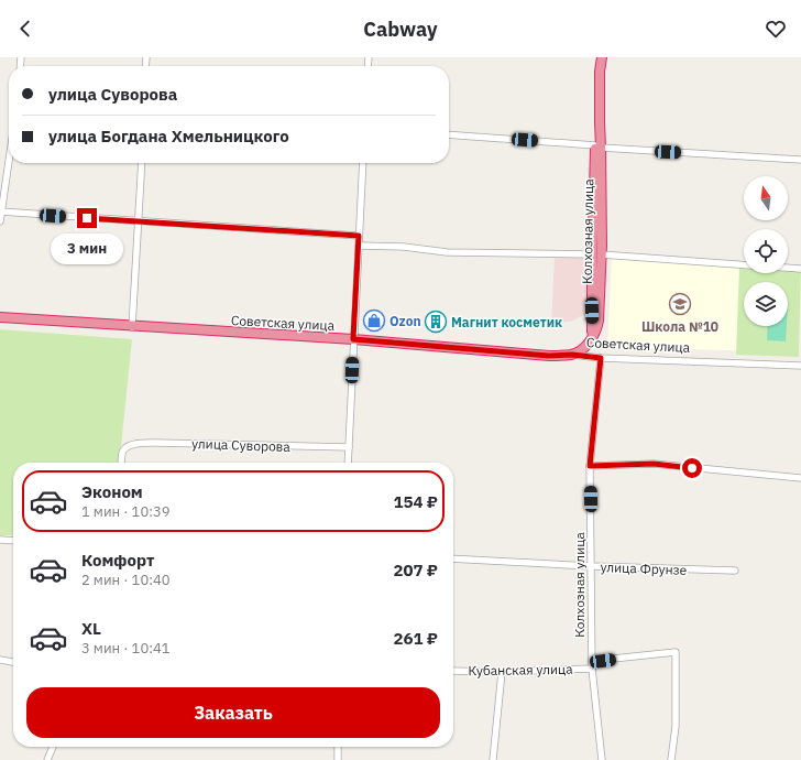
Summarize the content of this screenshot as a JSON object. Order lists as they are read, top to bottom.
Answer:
{
  "streets": {
    "highway": ["Колхозная улица", "Советская улица"],
    "street": ["улица Суворова", "улица Фрунзе", "Кубанская улица"]
  },
  "crossings": [
    ["Колхозная улица", "Советская улица"],
    ["Колхозная улица", "улица Фрунзе"],
    ["Колхозная улица", "Кубанская улица"]
  ],
  "places": {
    "school or university": ["Школа №10"],
    "shop": ["Ozon"],
    "building": ["Магнит косметик"]
  },
  "north": "top",
  "page": {
    "header": "Cabway",
    "banner": ["улица Суворова", "улица Богдана Хмельницкого"],
    "bubble": "3 мин",
    "list": [
      {
        "name": "Эконом",
        "note": "1 мин · 10:39",
        "value": "154 ₽"
      },
      {
        "name": "Комфорт",
        "note": "2 мин · 10:40",
        "value": "207 ₽"
      },
      {
        "name": "XL",
        "note": "3 мин · 10:41",
        "value": "261 ₽"
      }
    ],
    "buttons": "Заказать"
  }
}
